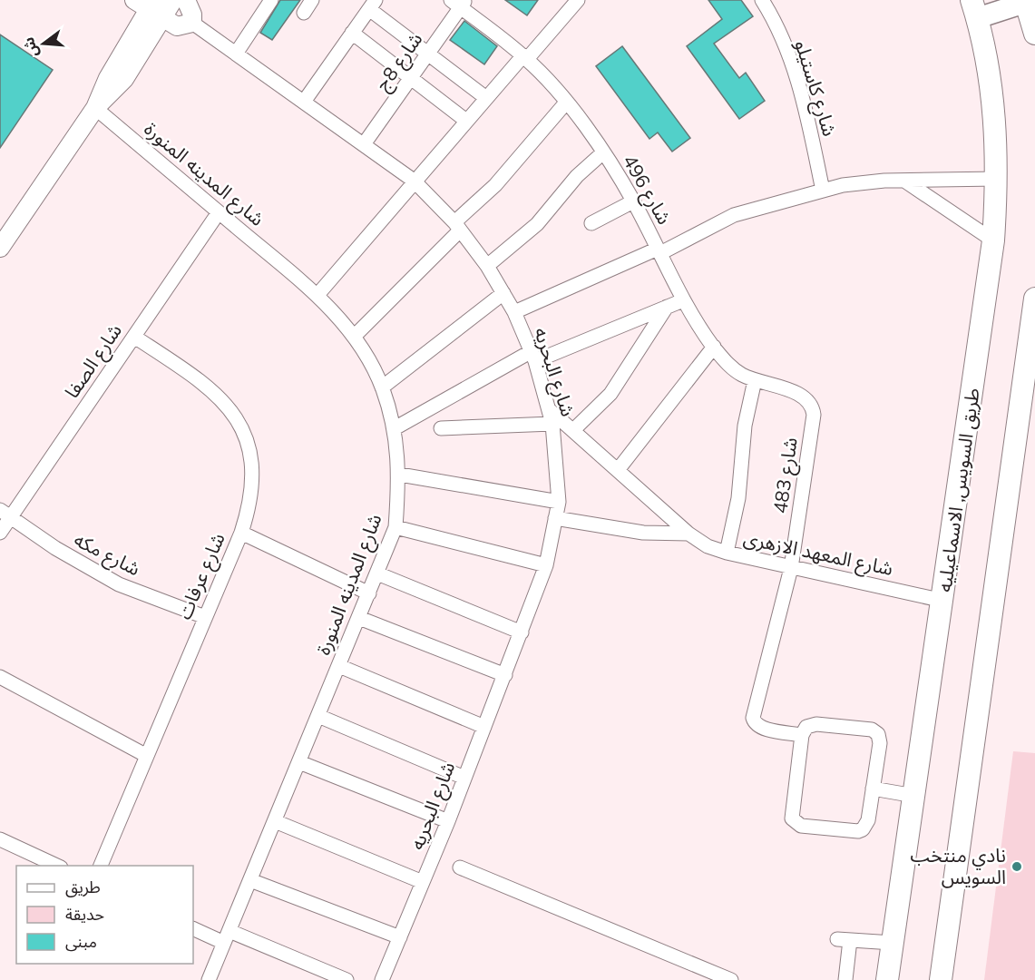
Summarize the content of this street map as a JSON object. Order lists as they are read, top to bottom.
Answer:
{
  "streets": {
    "main road": ["طريق السويس, الاسماعيليه"],
    "street": [
      "شارع 8ج",
      "شارع كاستيلو",
      "شارع المدينه المنورة",
      "شارع 496",
      "شارع الصفا",
      "شارع البحريه",
      "شارع 483",
      "شارع المعهد الازهرى",
      "شارع مكه",
      "شارع عرفات"
    ]
  },
  "crossings": [
    ["شارع 8ج", "شارع 496"],
    ["شارع 8ج", "شارع البحريه"],
    ["شارع المدينه المنورة", "شارع الصفا"],
    ["شارع 496", "شارع 483"],
    ["شارع الصفا", "شارع مكه"],
    ["شارع الصفا", "شارع عرفات"],
    ["شارع البحريه", "شارع المعهد الازهرى"],
    ["شارع 483", "شارع المعهد الازهرى"],
    ["طريق السويس, الاسماعيليه", "شارع المعهد الازهرى"],
    ["شارع مكه", "شارع عرفات"]
  ],
  "places": ["نادي منتخب السويس"],
  "legend": ["طريق", "حديقة", "مبنى"],
  "north": "left"
}
